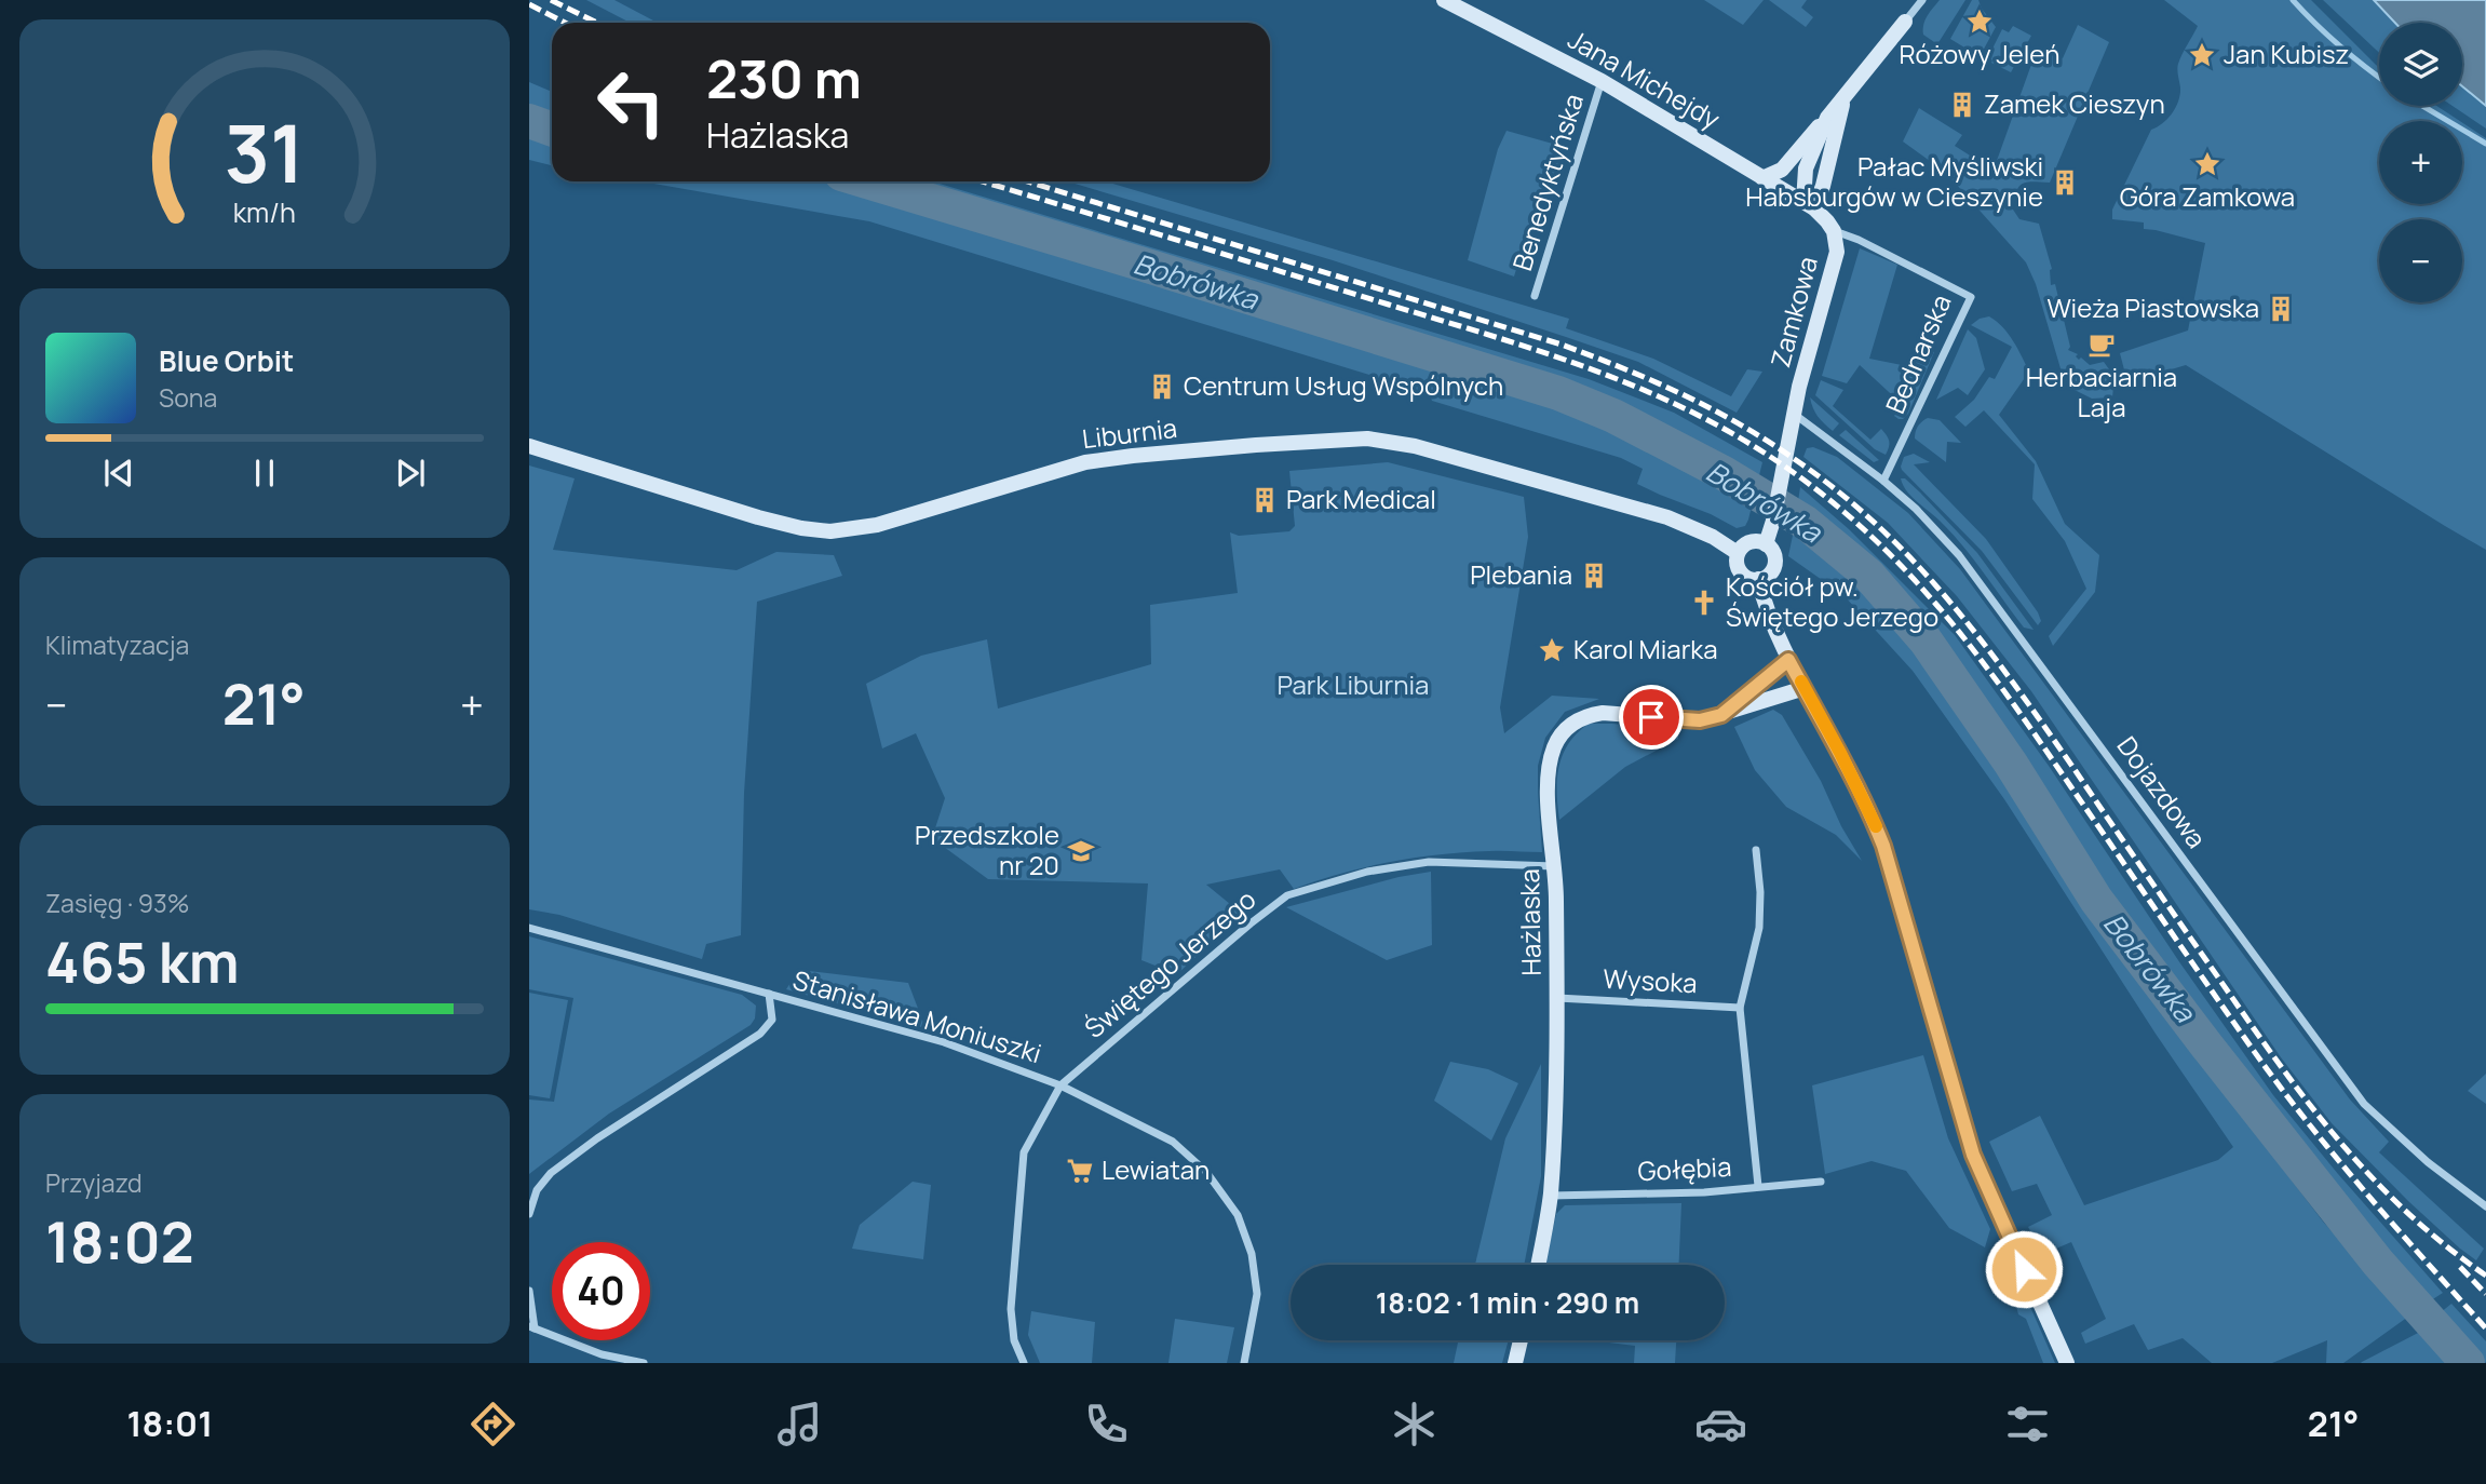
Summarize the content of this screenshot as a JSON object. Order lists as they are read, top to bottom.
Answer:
{
  "streets": {
    "street": [
      "Jana Michejdy",
      "Benedyktyńska",
      "Zamkowa",
      "Bednarska",
      "Liburnia",
      "Dojazdowa",
      "Hażlaska",
      "Świętego Jerzego",
      "Wysoka",
      "Stanisława Moniuszki",
      "Gołębia"
    ]
  },
  "crossings": [
    ["Jana Michejdy", "Benedyktyńska"],
    ["Jana Michejdy", "Zamkowa"],
    ["Zamkowa", "Bednarska"],
    ["Zamkowa", "Liburnia"],
    ["Zamkowa", "Dojazdowa"],
    ["Bednarska", "Dojazdowa"],
    ["Hażlaska", "Świętego Jerzego"],
    ["Hażlaska", "Wysoka"],
    ["Hażlaska", "Gołębia"],
    ["Świętego Jerzego", "Stanisława Moniuszki"]
  ],
  "water": ["Bobrówka"],
  "parks": ["Park Liburnia"],
  "places": {
    "place": [
      "Różowy Jeleń",
      "Jan Kubisz",
      "Góra Zamkowa",
      "Karol Miarka"
    ],
    "building": [
      "Zamek Cieszyn",
      "Pałac Myśliwski Habsburgów w Cieszynie",
      "Wieża Piastowska",
      "Centrum Usług Wspólnych",
      "Park Medical",
      "Plebania"
    ],
    "cafe": ["Herbaciarnia Laja"],
    "church": ["Kościół pw. Świętego Jerzego"],
    "school or university": ["Przedszkole nr 20"],
    "supermarket": ["Lewiatan"]
  },
  "page": {
    "map_buttons": ["+", "−"],
    "turn": ["230 m", "Hażlaska"],
    "song": ["Blue Orbit", "Sona"],
    "tile": [
      "Klimatyzacja",
      ["Zasięg · 93%", "465 km"],
      ["Przyjazd", "18:02"]
    ],
    "heat": ["−", "21°", "+"],
    "limit": "40",
    "trip": "18:02 · 1 min · 290 m",
    "tabs": ["18:01", "21°"],
    "gauge": ["31", "km/h"]
  }
}
